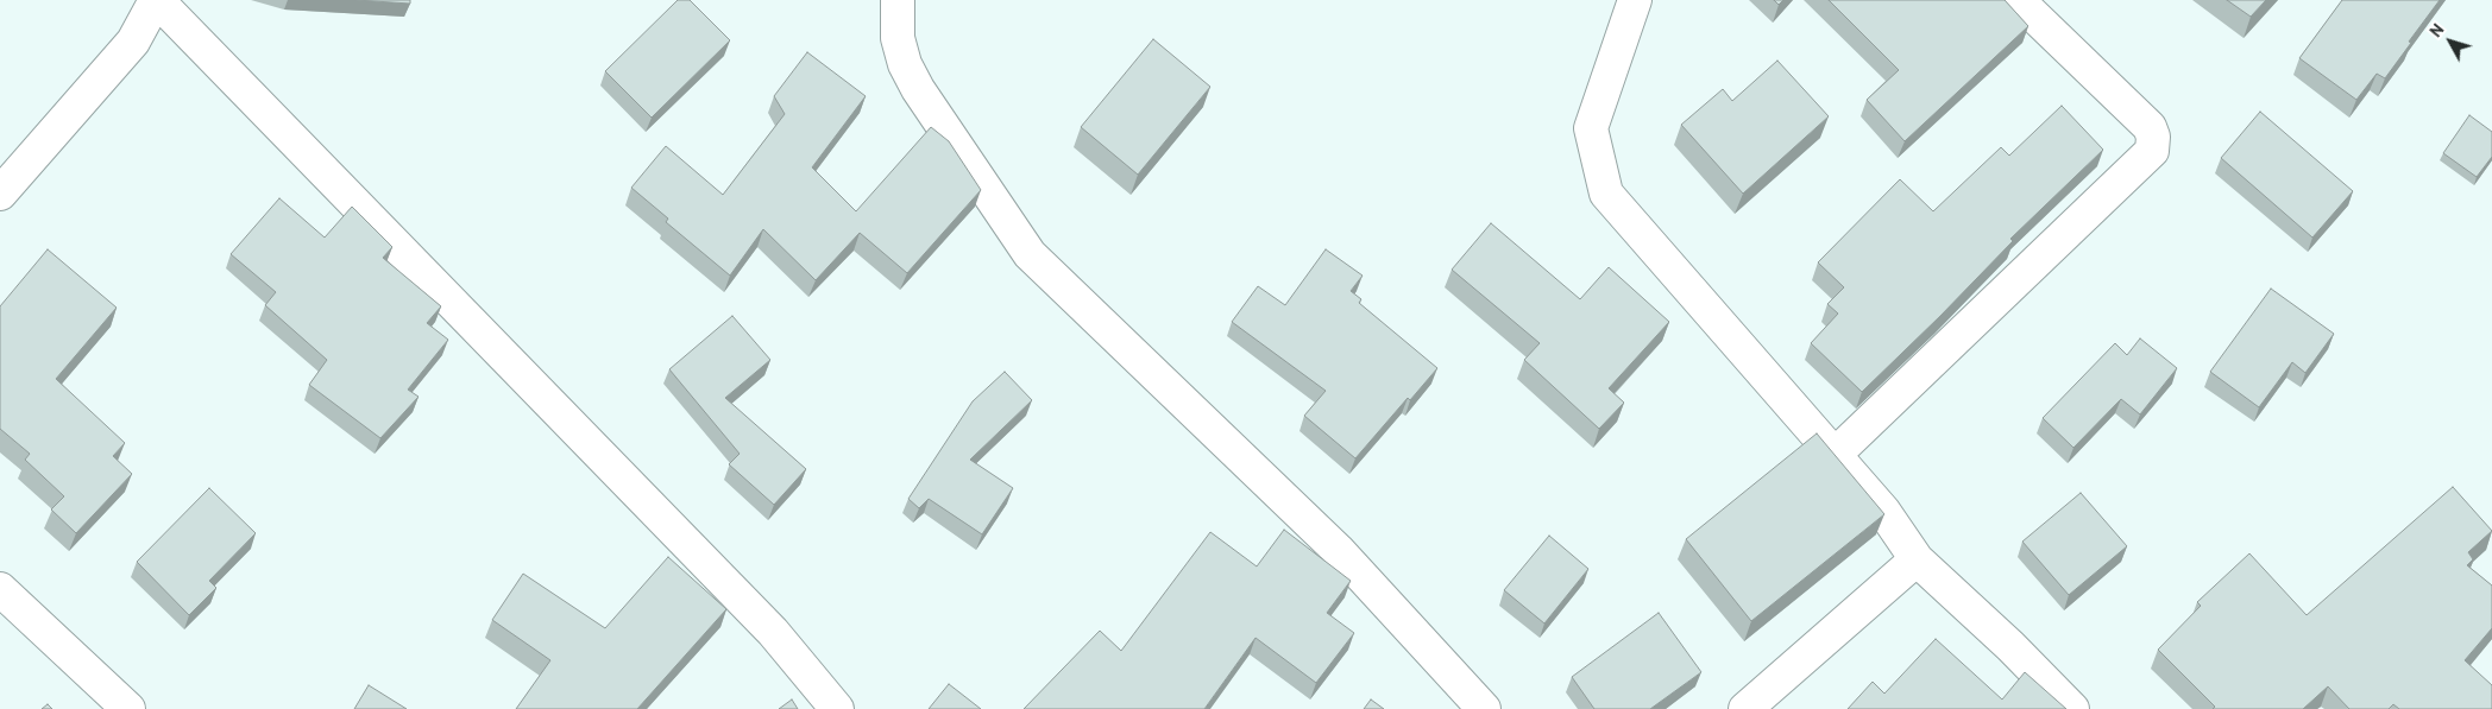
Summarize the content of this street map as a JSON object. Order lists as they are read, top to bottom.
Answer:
{
  "north": "top left"
}
